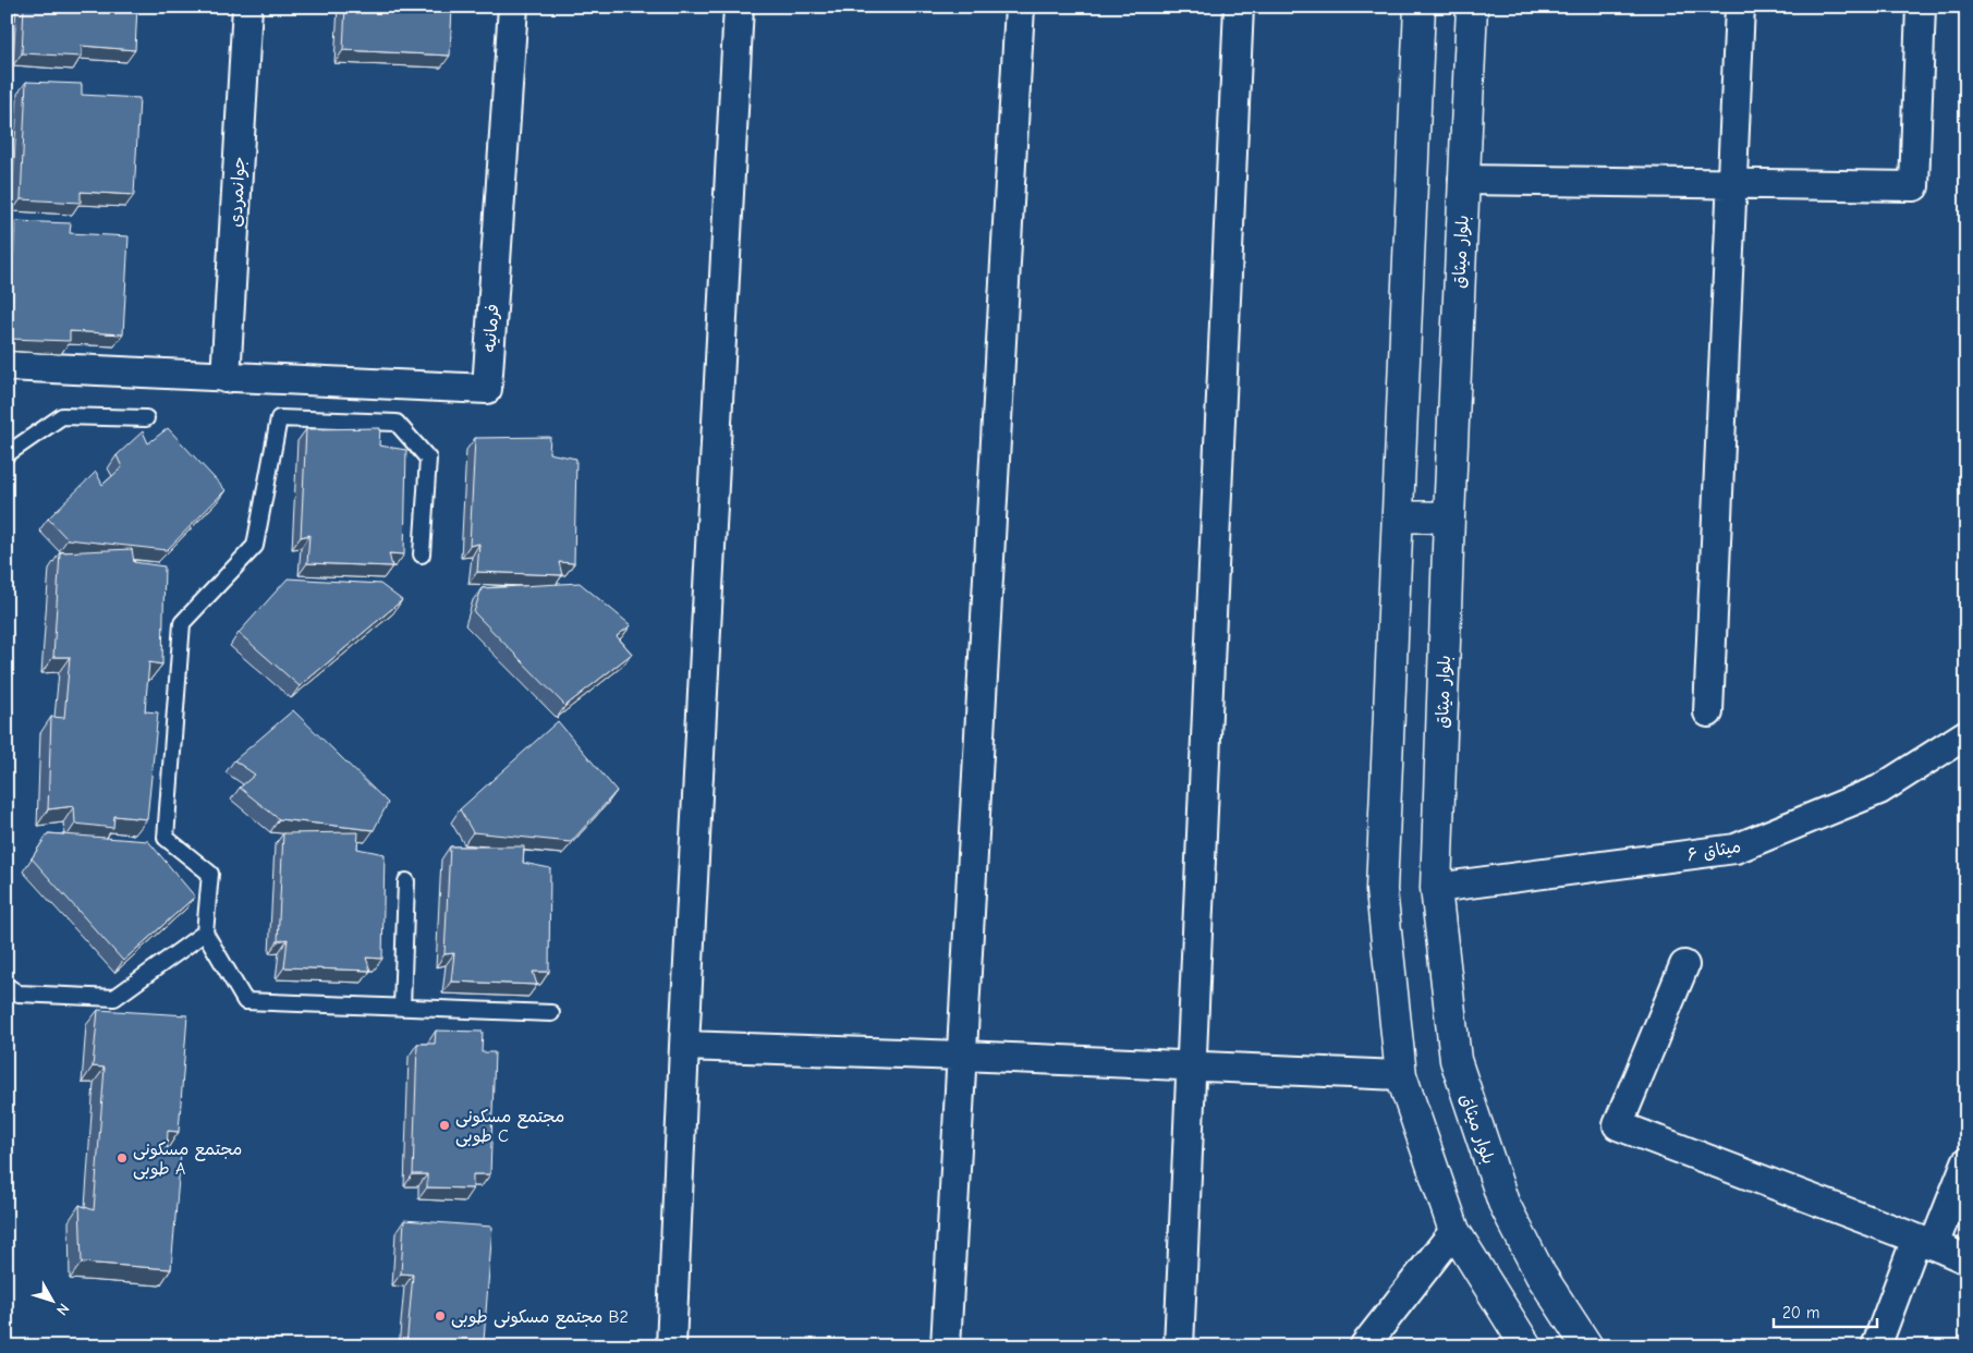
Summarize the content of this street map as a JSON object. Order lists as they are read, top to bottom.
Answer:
{
  "streets": {
    "street": [
      "جوانمردی",
      "بلوار میثاق",
      "فرمانیه",
      "میثاق ۶"
    ]
  },
  "crossings": [
    ["جوانمردی", "فرمانیه"],
    ["بلوار میثاق", "میثاق ۶"]
  ],
  "places": ["مجتمع مسکونی طوبی C", "مجتمع مسکونی طوبی A", "مجتمع مسکونی طوبی B2"],
  "scale_bar": "20 m",
  "north": "bottom right"
}
